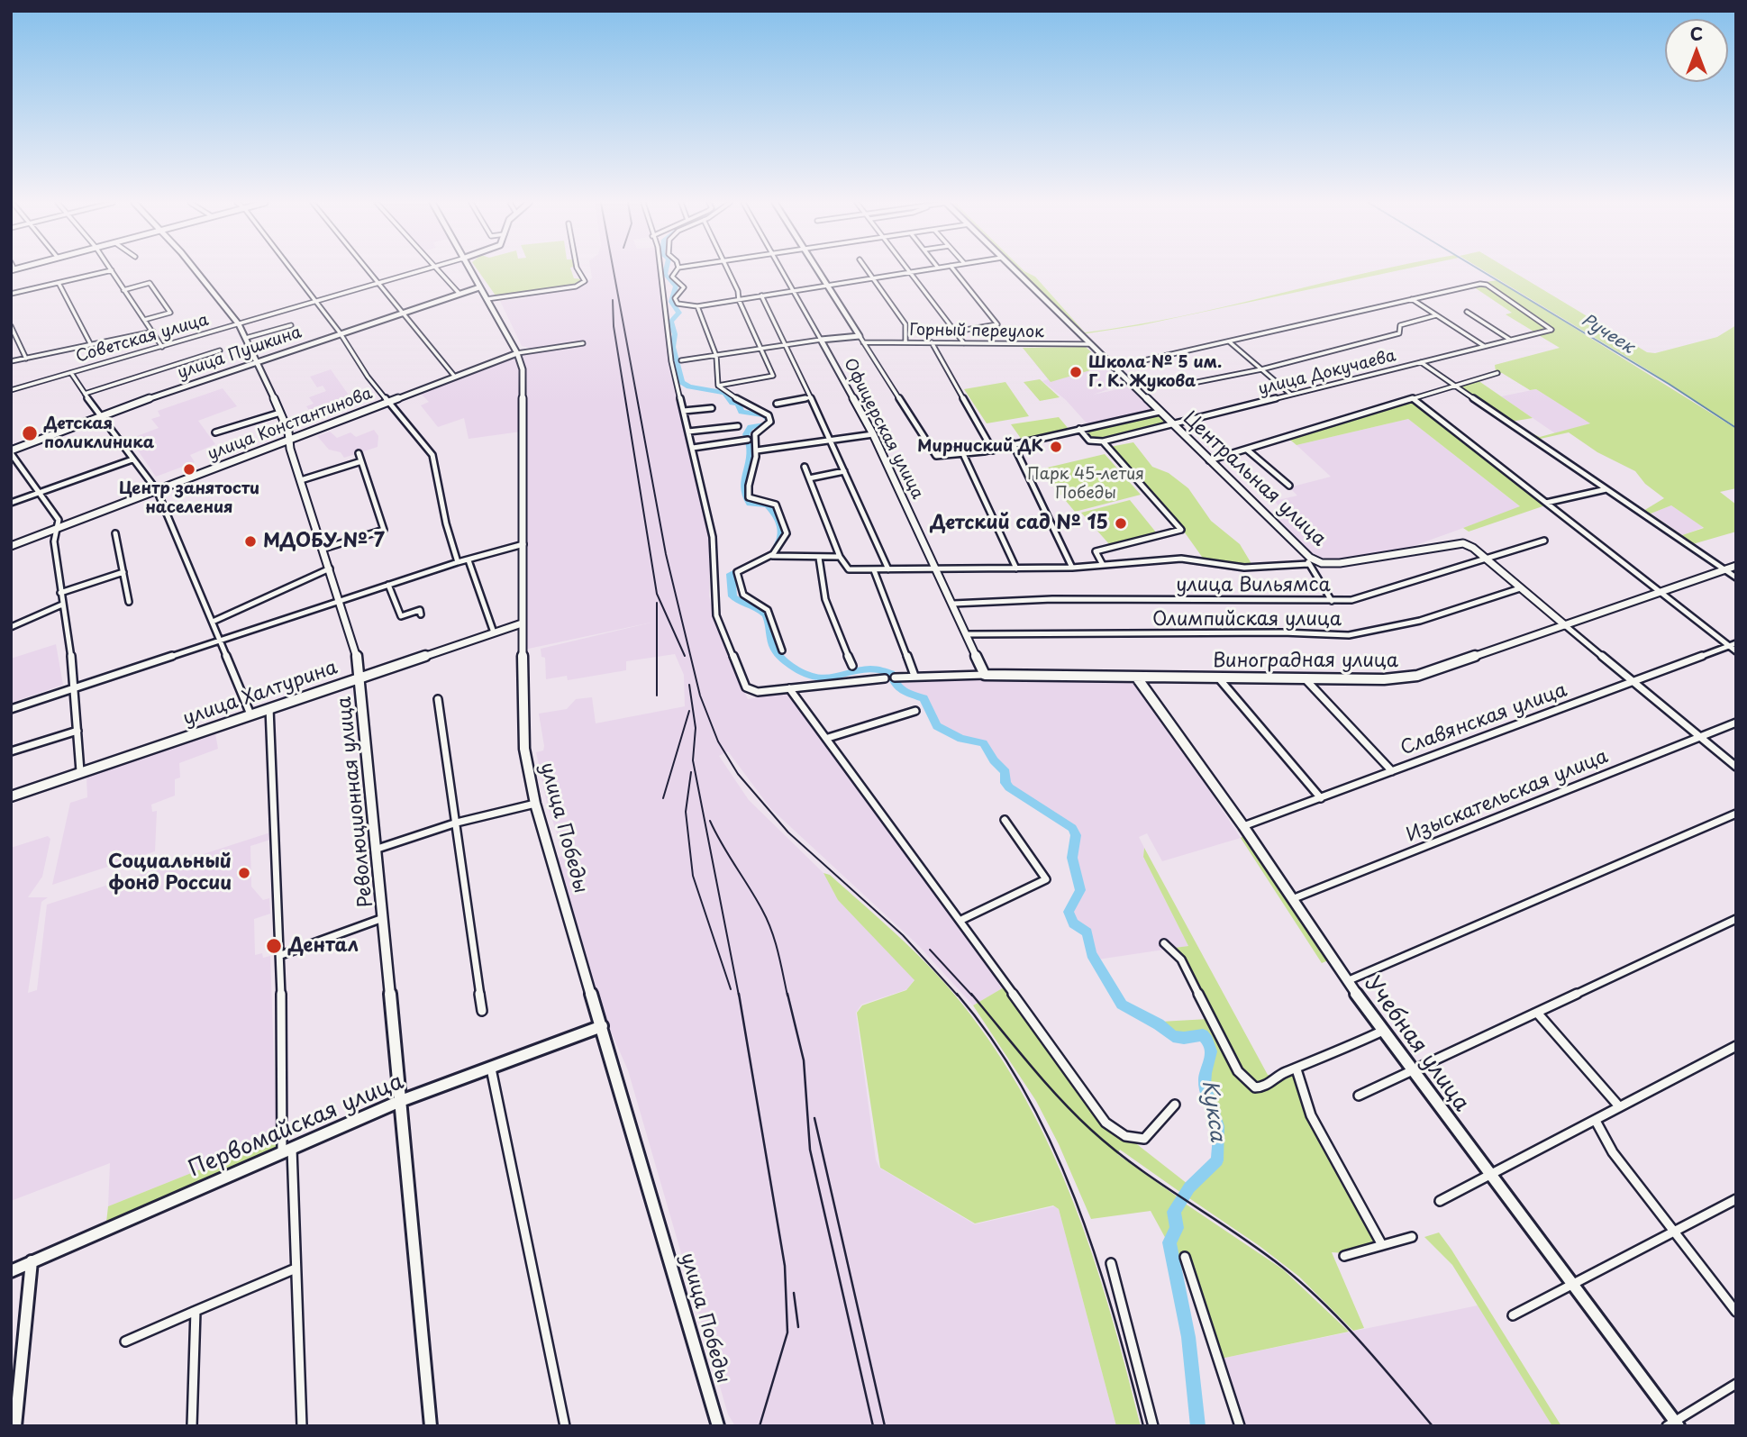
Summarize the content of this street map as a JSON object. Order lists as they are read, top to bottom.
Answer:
{
  "streets": {
    "street": [
      "Горный переулок",
      "Советская улица",
      "улица Пушкина",
      "улица Докучаева",
      "улица Константинова",
      "Офицерская улица",
      "Центральная улица",
      "улица Вильямса",
      "Олимпийская улица",
      "Виноградная улица",
      "улица Халтурина",
      "Славянская улица",
      "Изыскательская улица",
      "Революционная улица",
      "улица Победы",
      "Учебная улица",
      "Первомайская улица"
    ]
  },
  "crossings": [
    ["Горный переулок", "Центральная улица"],
    ["Советская улица", "Революционная улица"],
    ["улица Пушкина", "Революционная улица"],
    ["улица Пушкина", "улица Победы"],
    ["улица Докучаева", "Центральная улица"],
    ["улица Константинова", "Революционная улица"],
    ["улица Константинова", "улица Победы"],
    ["Офицерская улица", "улица Вильямса"],
    ["Офицерская улица", "Олимпийская улица"],
    ["Офицерская улица", "Виноградная улица"],
    ["Центральная улица", "улица Вильямса"],
    ["Центральная улица", "Олимпийская улица"],
    ["Центральная улица", "Виноградная улица"],
    ["Виноградная улица", "Учебная улица"],
    ["улица Халтурина", "Революционная улица"],
    ["улица Халтурина", "улица Победы"],
    ["Славянская улица", "Учебная улица"],
    ["Изыскательская улица", "Учебная улица"],
    ["Революционная улица", "Первомайская улица"],
    ["улица Победы", "Первомайская улица"]
  ],
  "water": ["Ручеек", "Кукса"],
  "parks": ["Парк 45-летия Победы"],
  "places": [
    "Школа № 5 им. Г. К. Жукова",
    "Детская поликлиника",
    "Мирниский ДК",
    "Центр занятости населения",
    "Детский сад № 15",
    "МДОБУ № 7",
    "Социальный фонд России",
    "Дентал"
  ],
  "north": "top"
}
